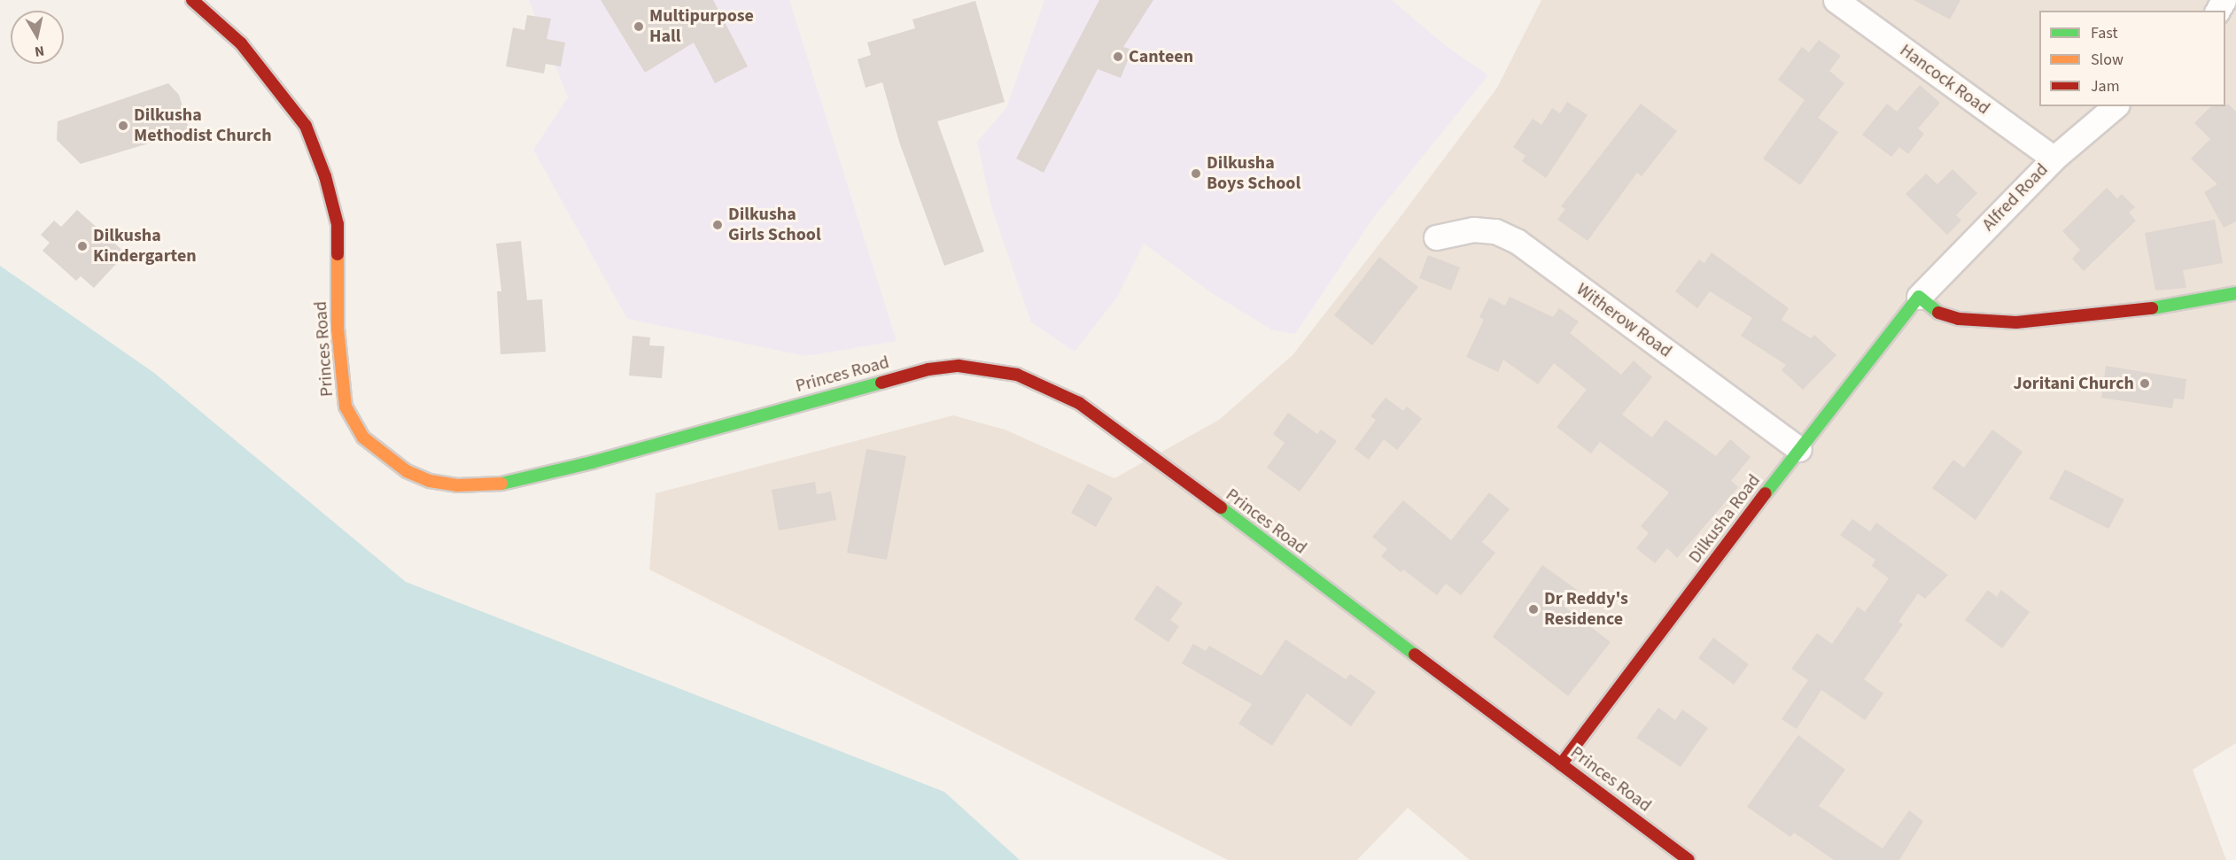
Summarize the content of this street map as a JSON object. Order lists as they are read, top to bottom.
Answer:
{
  "streets": {
    "main road": ["Princes Road", "Dilkusha Road"],
    "street": ["Hancock Road", "Alfred Road", "Witherow Road"]
  },
  "crossings": [
    ["Hancock Road", "Alfred Road"],
    ["Alfred Road", "Dilkusha Road"],
    ["Witherow Road", "Dilkusha Road"],
    ["Princes Road", "Dilkusha Road"]
  ],
  "places": [
    "Multipurpose Hall",
    "Canteen",
    "Dilkusha Methodist Church",
    "Dilkusha Boys School",
    "Dilkusha Girls School",
    "Dilkusha Kindergarten",
    "Joritani Church",
    "Dr Reddy's Residence"
  ],
  "legend": ["Fast", "Slow", "Jam"],
  "north": "bottom"
}
